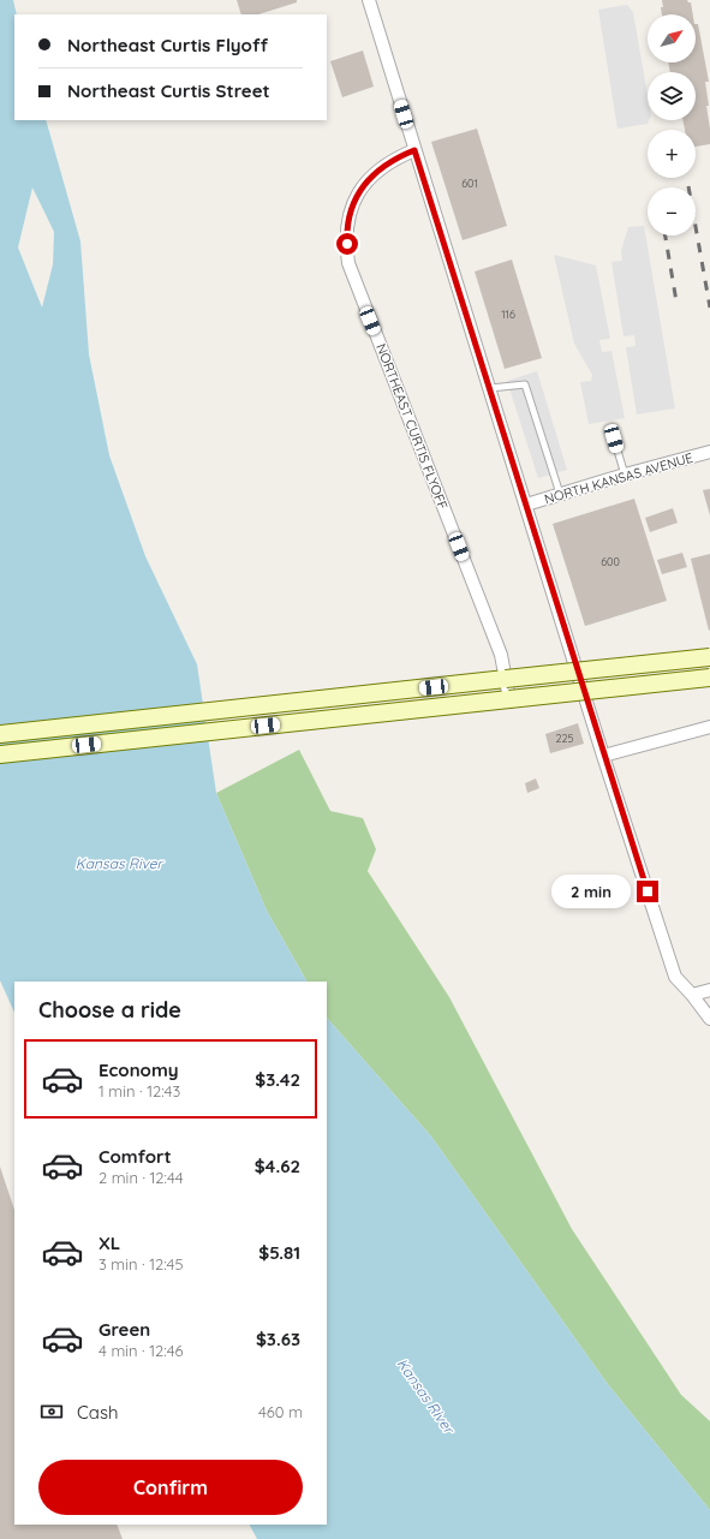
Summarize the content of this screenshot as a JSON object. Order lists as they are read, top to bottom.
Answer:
{
  "streets": {
    "street": ["NORTHEAST CURTIS FLYOFF", "NORTH KANSAS AVENUE"]
  },
  "water": ["Kansas River"],
  "house_numbers": [
    "601",
    "116",
    "600",
    "225"
  ],
  "north": "top right",
  "page": {
    "map_buttons": ["+", "−"],
    "banner": ["Northeast Curtis Flyoff", "Northeast Curtis Street"],
    "bubble": "2 min",
    "heading": "Choose a ride",
    "list": [
      {
        "name": "Economy",
        "note": "1 min · 12:43",
        "value": "$3.42"
      },
      {
        "name": "Comfort",
        "note": "2 min · 12:44",
        "value": "$4.62"
      },
      {
        "name": "XL",
        "note": "3 min · 12:45",
        "value": "$5.81"
      },
      {
        "name": "Green",
        "note": "4 min · 12:46",
        "value": "$3.63"
      }
    ],
    "pay": ["Cash", "460 m"],
    "buttons": "Confirm"
  }
}
